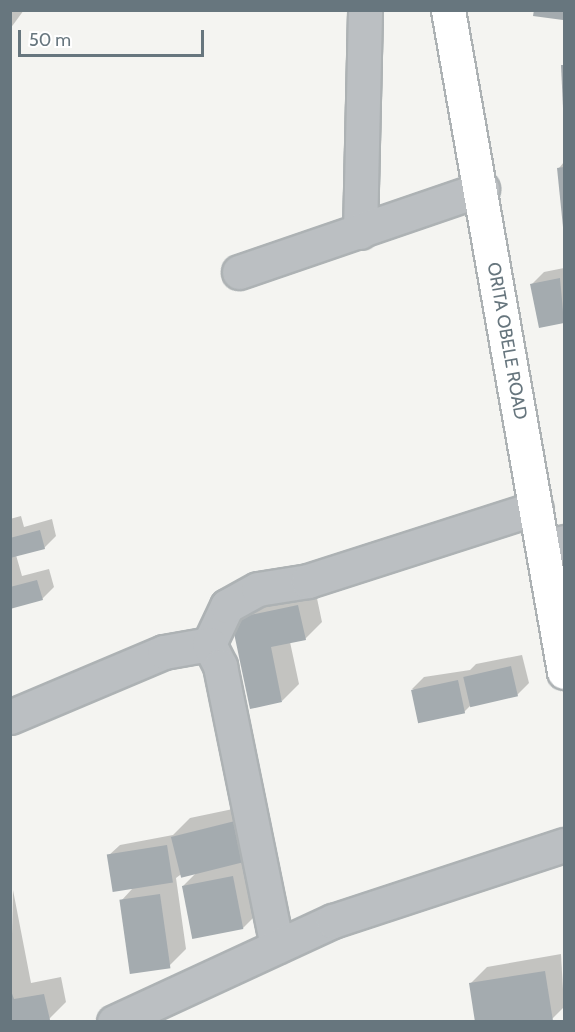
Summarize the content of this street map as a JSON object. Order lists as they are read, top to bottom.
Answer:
{
  "streets": {
    "main road": ["ORITA OBELE ROAD"]
  },
  "scale_bar": "50 m"
}
